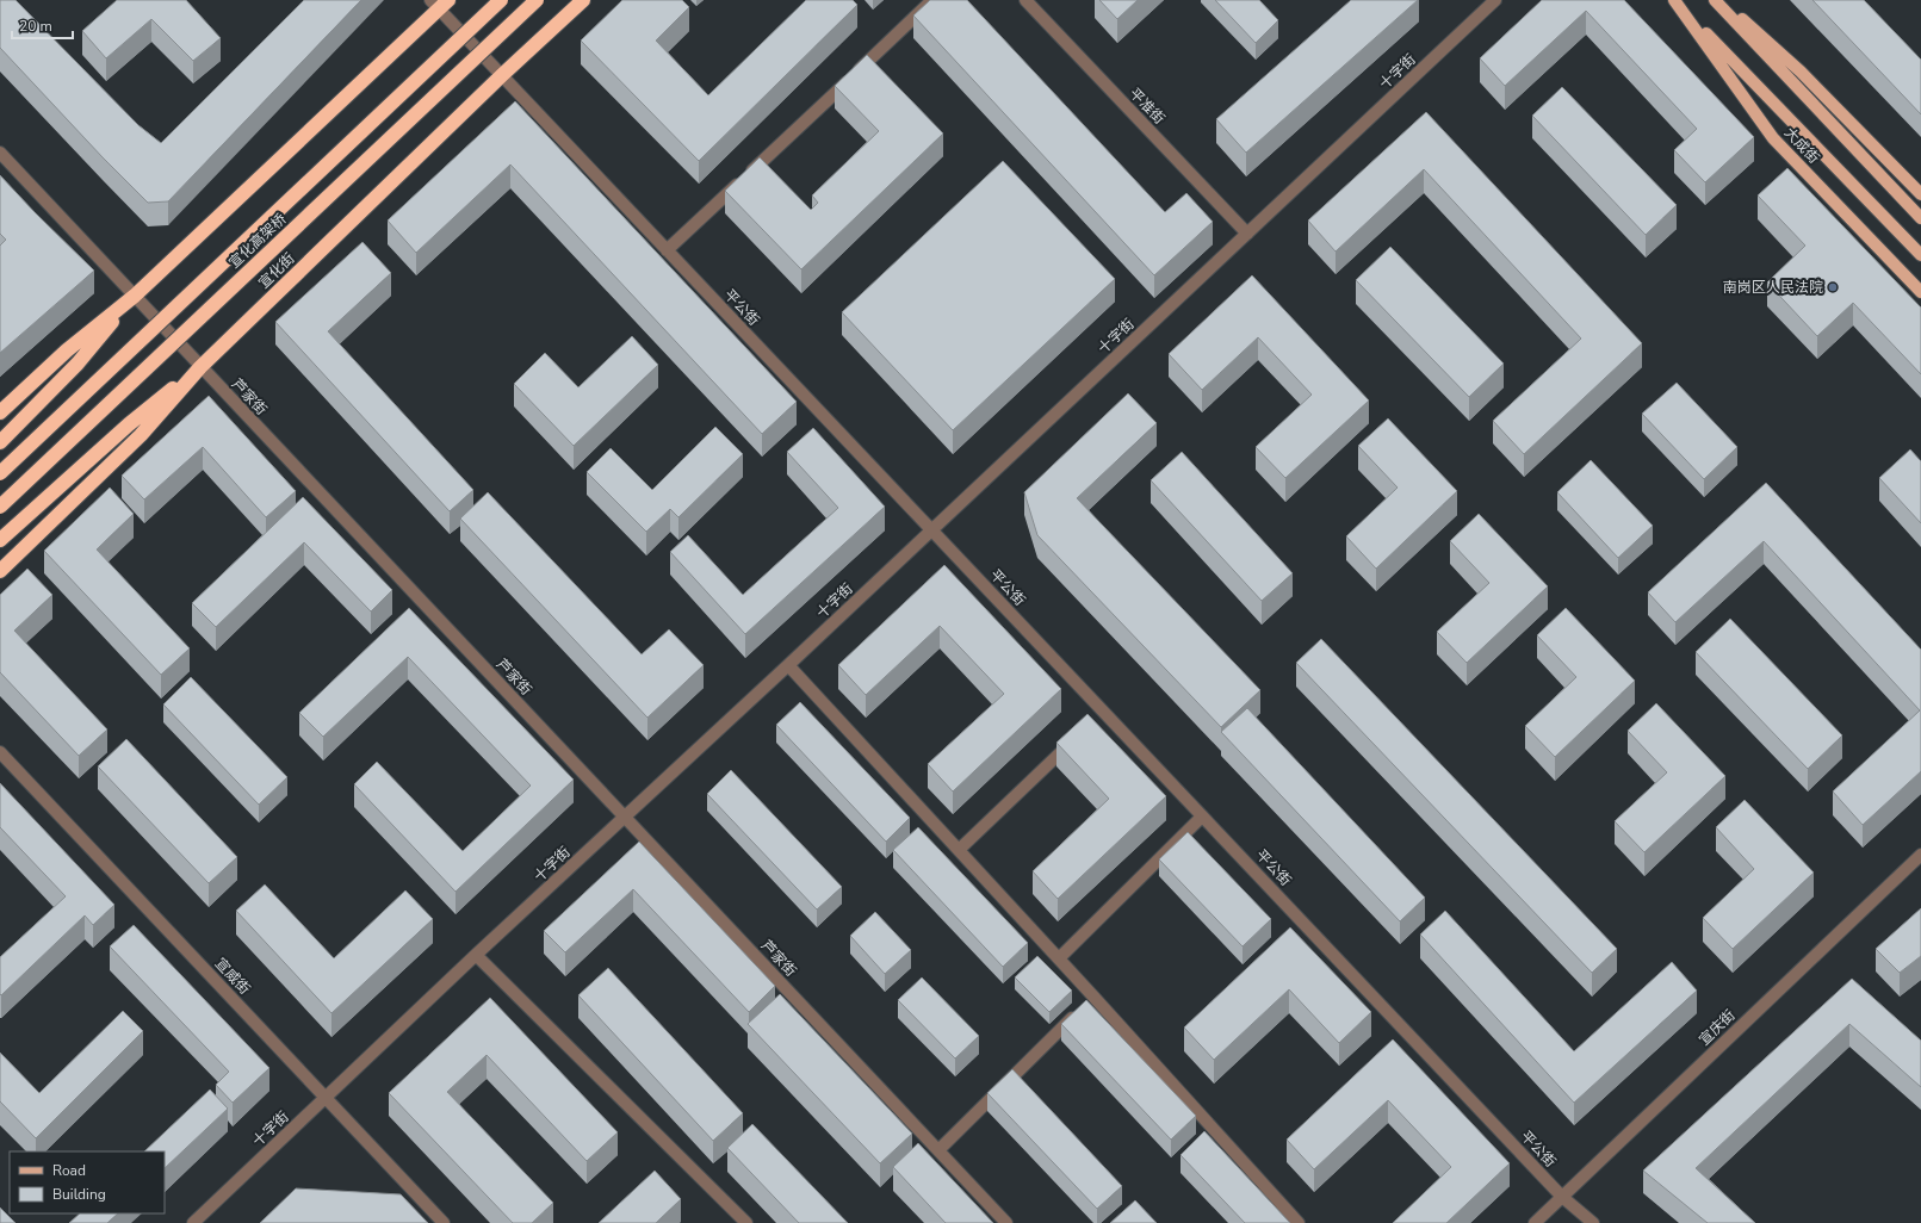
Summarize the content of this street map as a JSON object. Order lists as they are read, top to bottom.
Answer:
{
  "streets": {
    "highway": ["宣化高架桥", "宣化街"],
    "main road": ["大成街"],
    "street": [
      "十字街",
      "平准街",
      "平公街",
      "芦家街",
      "宣威街",
      "宣庆街"
    ]
  },
  "crossings": [
    ["十字街", "平准街"],
    ["十字街", "平公街"],
    ["十字街", "芦家街"],
    ["十字街", "宣威街"],
    ["宣化街", "平公街"],
    ["宣化街", "芦家街"],
    ["平公街", "宣庆街"]
  ],
  "places": ["南岗区人民法院"],
  "legend": ["Road", "Building"],
  "scale_bar": "20 m"
}
